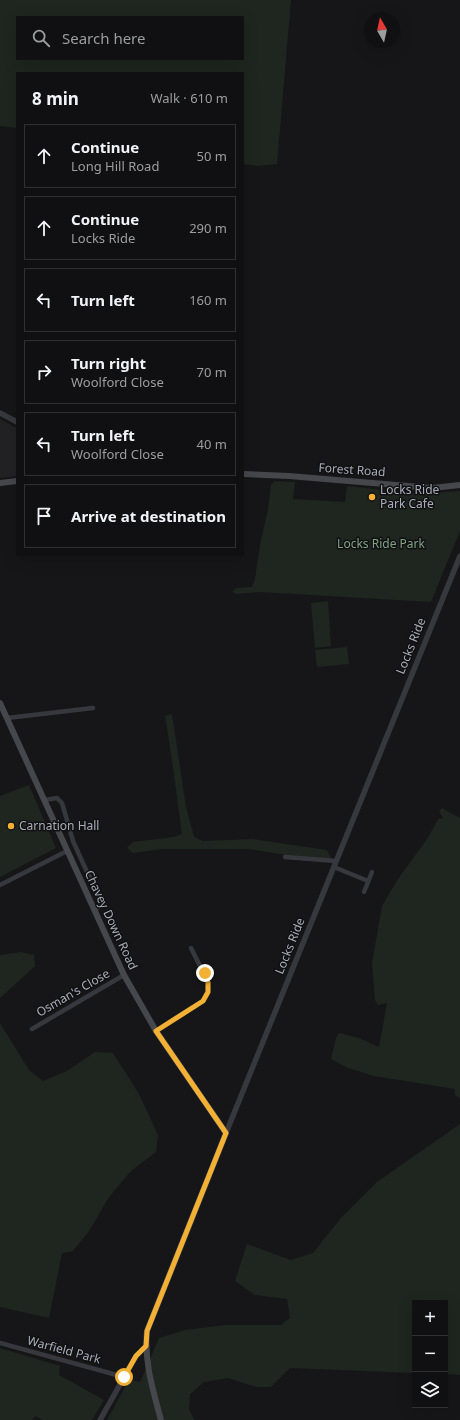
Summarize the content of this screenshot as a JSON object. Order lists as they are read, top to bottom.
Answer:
{
  "streets": {
    "main road": ["Forest Road", "Locks Ride", "Chavey Down Road"],
    "street": ["Osman's Close", "Warfield Park"]
  },
  "crossings": [
    ["Locks Ride", "Chavey Down Road"],
    ["Chavey Down Road", "Osman's Close"]
  ],
  "parks": ["Locks Ride Park"],
  "places": ["Locks Ride Park Cafe", "Carnation Hall"],
  "north": "top",
  "page": {
    "search": "Search here",
    "heading": ["8 min", "Walk · 610 m"],
    "list": [
      ["Continue", "Long Hill Road", "50 m"],
      ["Continue", "Locks Ride", "290 m"],
      ["Turn left", "160 m"],
      ["Turn right", "Woolford Close", "70 m"],
      ["Turn left", "Woolford Close", "40 m"],
      "Arrive at destination"
    ],
    "map_buttons": ["+", "−"]
  }
}
